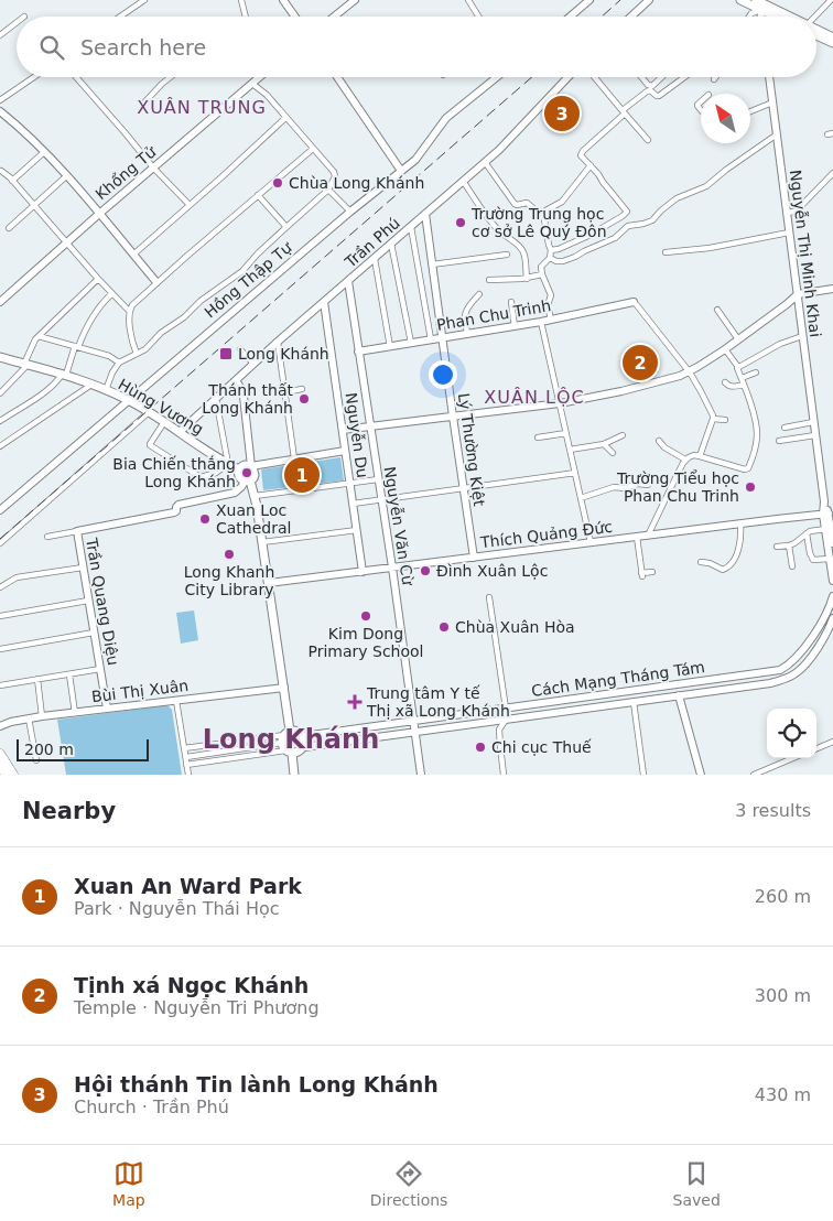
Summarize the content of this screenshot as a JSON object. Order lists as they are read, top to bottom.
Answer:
{
  "streets": {
    "main road": ["Hùng Vương"],
    "street": [
      "Khổng Tử",
      "Trần Phú",
      "Nguyễn Thị Minh Khai",
      "Hồng Thập Tự",
      "Phan Chu Trinh",
      "Nguyễn Du",
      "Lý Thường Kiệt",
      "Nguyễn Văn Cừ",
      "Thích Quảng Đức",
      "Trần Quang Diệu",
      "Cách Mạng Tháng Tám",
      "Bùi Thị Xuân"
    ]
  },
  "crossings": [
    ["Trần Phú", "Hùng Vương"],
    ["Trần Phú", "Nguyễn Du"],
    ["Trần Phú", "Lý Thường Kiệt"],
    ["Trần Phú", "Nguyễn Văn Cừ"],
    ["Nguyễn Thị Minh Khai", "Thích Quảng Đức"],
    ["Hồng Thập Tự", "Hùng Vương"],
    ["Phan Chu Trinh", "Lý Thường Kiệt"],
    ["Phan Chu Trinh", "Nguyễn Văn Cừ"],
    ["Hùng Vương", "Trần Quang Diệu"],
    ["Nguyễn Du", "Thích Quảng Đức"],
    ["Lý Thường Kiệt", "Thích Quảng Đức"],
    ["Nguyễn Văn Cừ", "Thích Quảng Đức"],
    ["Nguyễn Văn Cừ", "Cách Mạng Tháng Tám"],
    ["Trần Quang Diệu", "Bùi Thị Xuân"]
  ],
  "districts": ["XUÂN TRUNG", "XUÂN LỘC", "Long Khánh"],
  "places": {
    "other": [
      "Chùa Long Khánh",
      "Trường Trung học cơ sở Lê Quý Đôn",
      "Thánh thất Long Khánh",
      "Bia Chiến thắng Long Khánh",
      "Trường Tiểu học Phan Chu Trinh",
      "Xuan Loc Cathedral",
      "Long Khanh City Library",
      "Đình Xuân Lộc",
      "Kim Dong Primary School",
      "Chùa Xuân Hòa",
      "Chi cục Thuế"
    ],
    "transit": ["Long Khánh"],
    "health": ["Trung tâm Y tế Thị xã Long Khánh"]
  },
  "scale_bar": "200 m",
  "north": "top left",
  "page": {
    "search": "Search here",
    "pins": ["3", "2", "1"],
    "scale": "200 m",
    "heading": ["Nearby", "3 results"],
    "list": [
      {
        "mark": "1",
        "name": "Xuan An Ward Park",
        "note": "Park · Nguyễn Thái Học",
        "value": "260 m"
      },
      {
        "mark": "2",
        "name": "Tịnh xá Ngọc Khánh",
        "note": "Temple · Nguyễn Tri Phương",
        "value": "300 m"
      },
      {
        "mark": "3",
        "name": "Hội thánh Tin lành Long Khánh",
        "note": "Church · Trần Phú",
        "value": "430 m"
      }
    ],
    "nav": ["Map", "Directions", "Saved"]
  }
}
